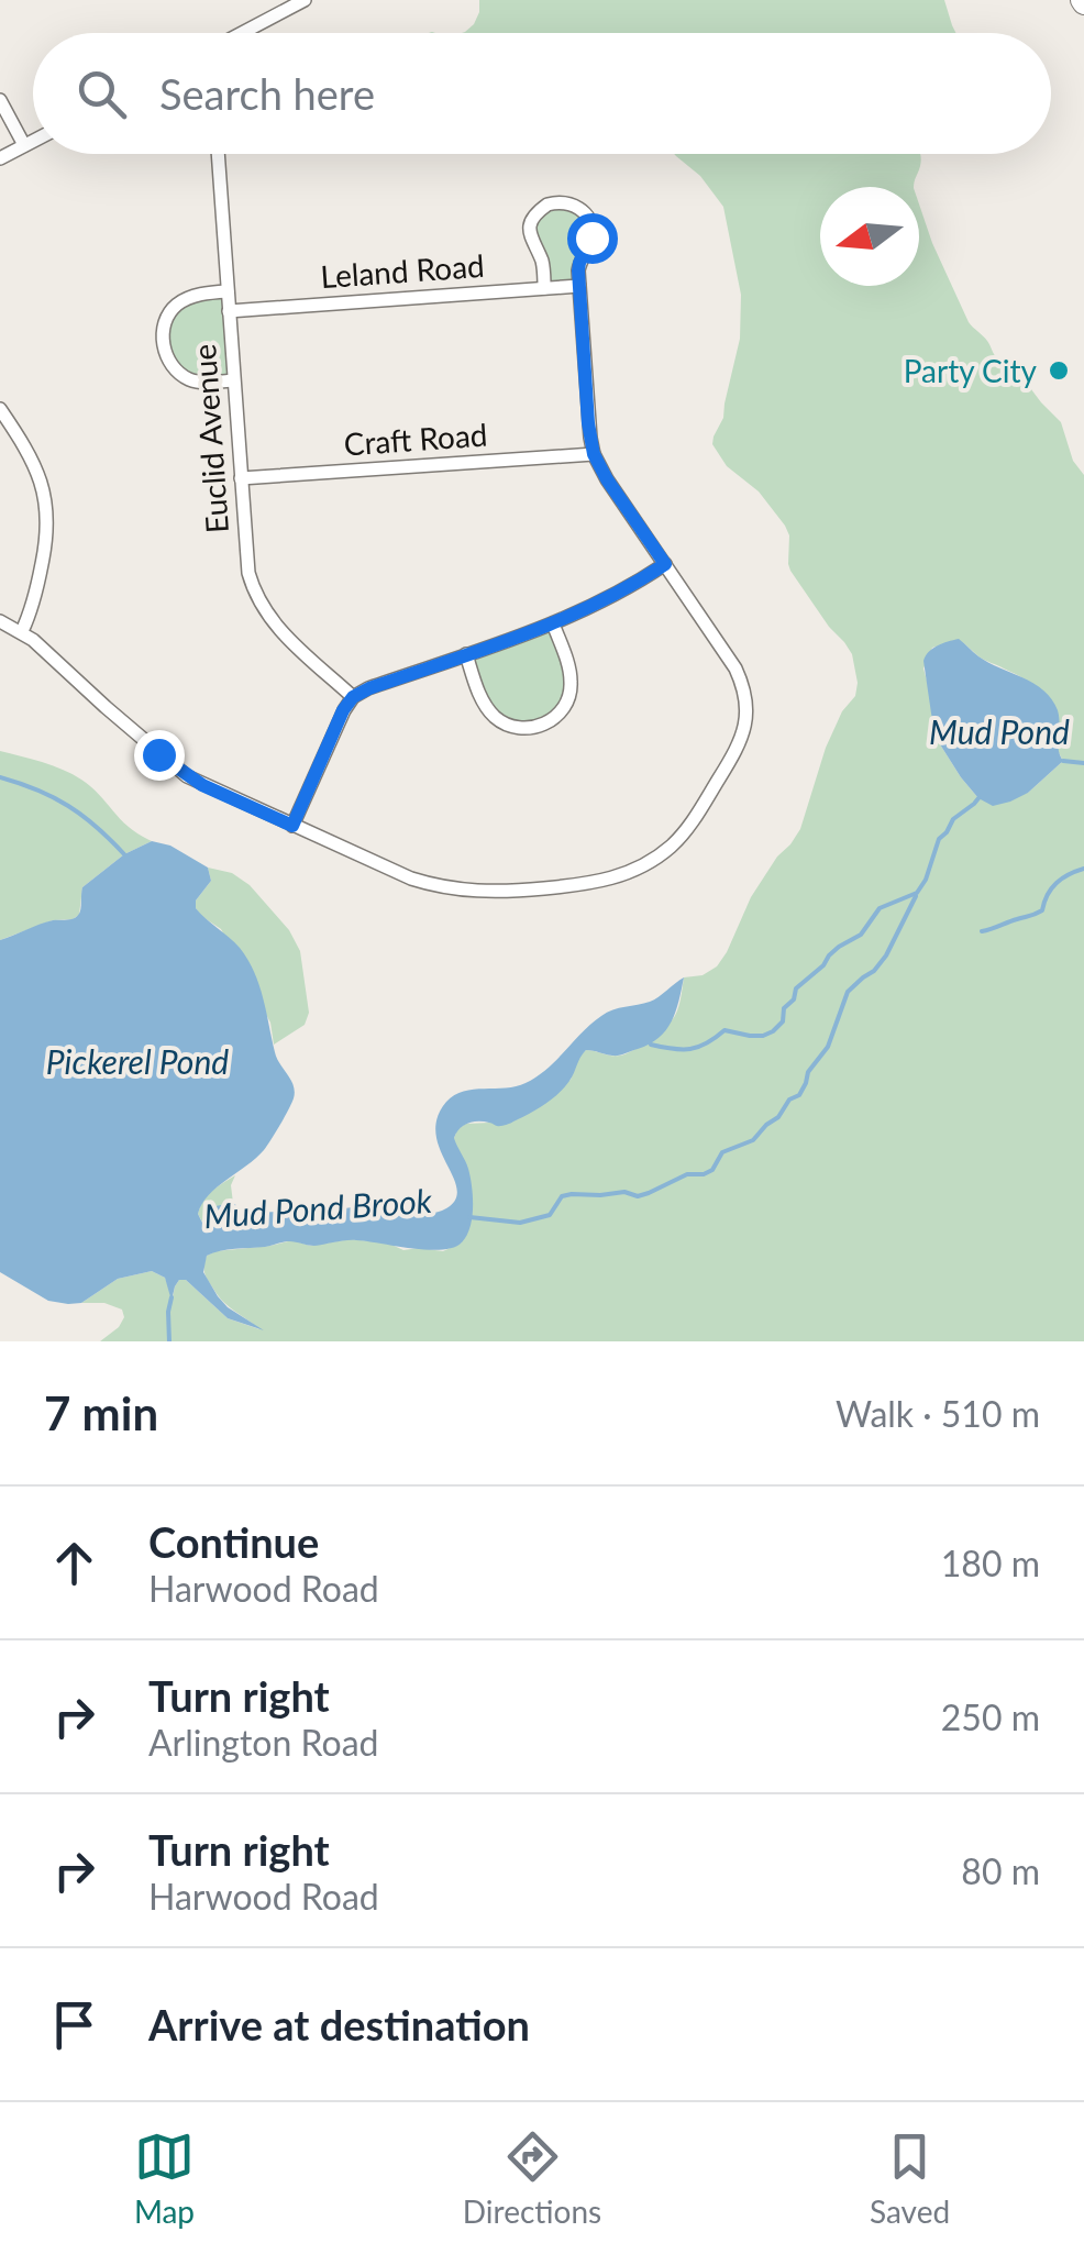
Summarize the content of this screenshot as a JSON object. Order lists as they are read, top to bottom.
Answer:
{
  "streets": {
    "street": ["Leland Road", "Euclid Avenue", "Craft Road"]
  },
  "crossings": [
    ["Leland Road", "Euclid Avenue"],
    ["Euclid Avenue", "Craft Road"]
  ],
  "water": ["Mud Pond", "Pickerel Pond", "Mud Pond Brook"],
  "places": ["Party City"],
  "north": "left",
  "page": {
    "search": "Search here",
    "heading": ["7 min", "Walk · 510 m"],
    "list": [
      ["Continue", "Harwood Road", "180 m"],
      ["Turn right", "Arlington Road", "250 m"],
      ["Turn right", "Harwood Road", "80 m"],
      "Arrive at destination"
    ],
    "nav": ["Map", "Directions", "Saved"]
  }
}
